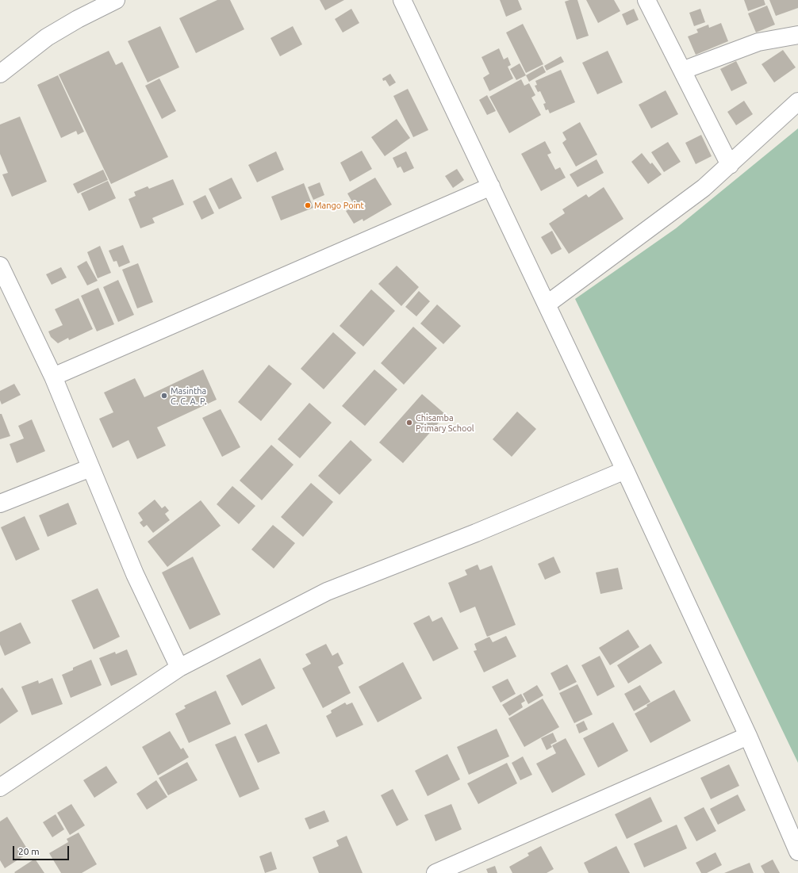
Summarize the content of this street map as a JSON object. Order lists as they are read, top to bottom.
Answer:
{
  "places": ["Mango Point", "Masintha C. C. A. P.", "Chisamba Primary School"],
  "scale_bar": "20 m"
}
